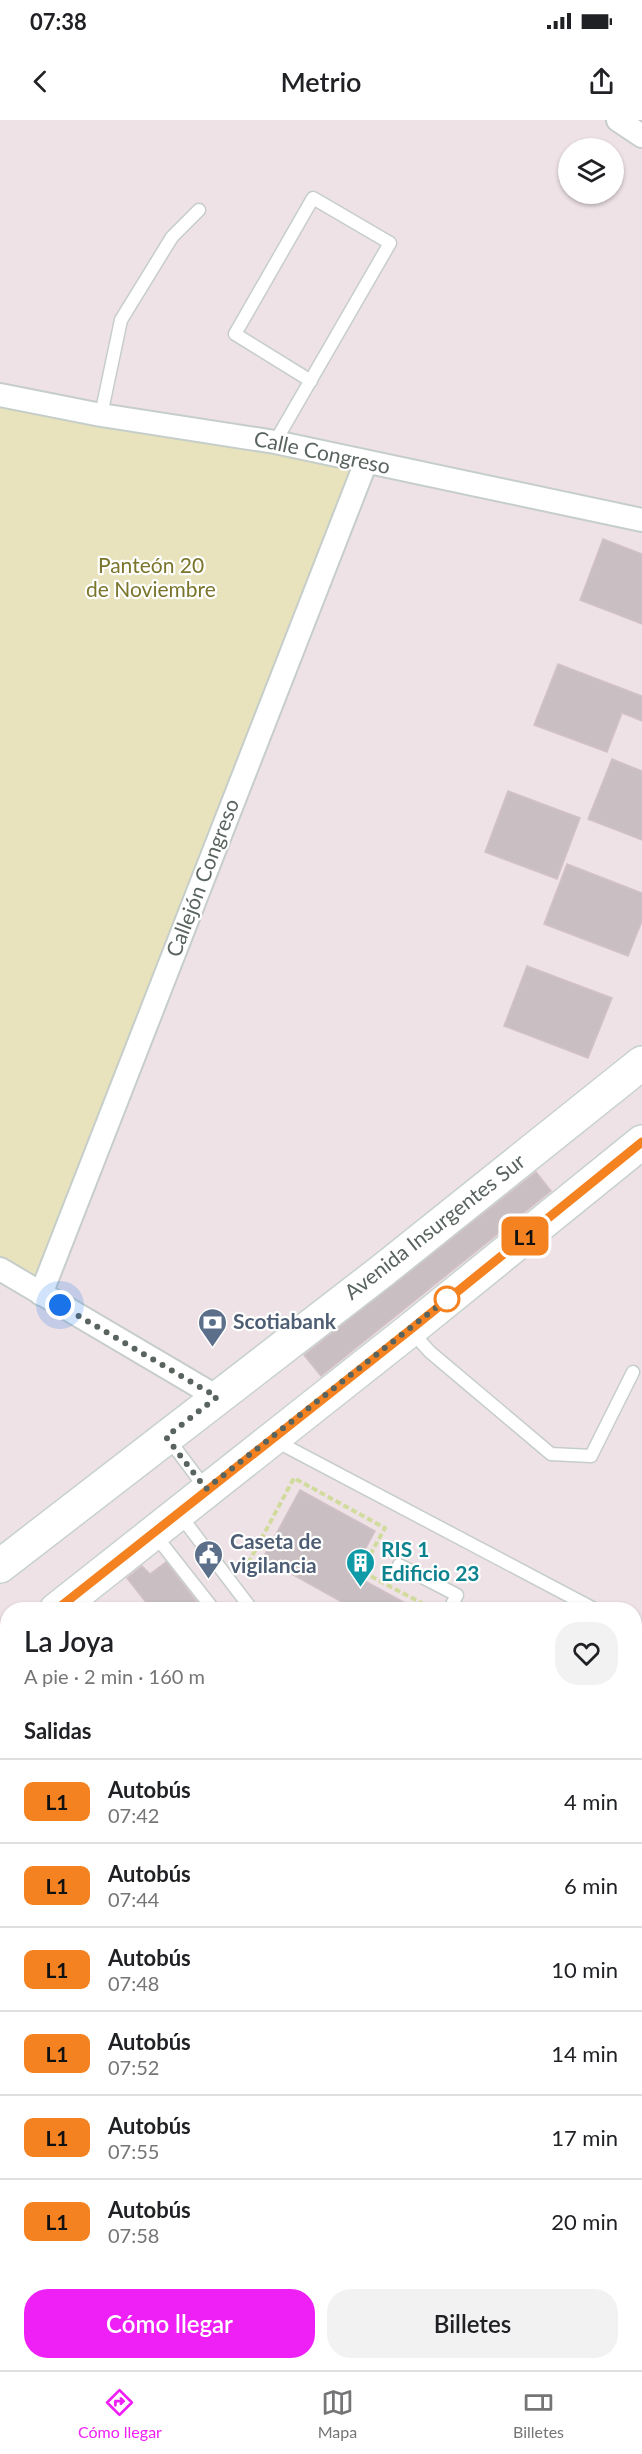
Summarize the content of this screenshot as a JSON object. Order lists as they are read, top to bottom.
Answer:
{
  "streets": {
    "main road": ["Avenida Insurgentes Sur"],
    "street": ["Calle Congreso", "Callejón Congreso"]
  },
  "crossings": [
    ["Calle Congreso", "Callejón Congreso"]
  ],
  "parks": ["Panteón 20 de Noviembre"],
  "places": {
    "bank": ["Scotiabank"],
    "public building": ["Caseta de vigilancia"],
    "building": ["RIS 1 Edificio 23"]
  },
  "lines": ["bus line L1"],
  "page": {
    "status": "07:38",
    "header": "Metrio",
    "on_map": "L1",
    "heading": [
      ["La Joya", "A pie · 2 min · 160 m"],
      "Salidas"
    ],
    "list": [
      {
        "mark": "L1",
        "name": "Autobús",
        "note": "07:42",
        "value": "4 min"
      },
      {
        "mark": "L1",
        "name": "Autobús",
        "note": "07:44",
        "value": "6 min"
      },
      {
        "mark": "L1",
        "name": "Autobús",
        "note": "07:48",
        "value": "10 min"
      },
      {
        "mark": "L1",
        "name": "Autobús",
        "note": "07:52",
        "value": "14 min"
      },
      {
        "mark": "L1",
        "name": "Autobús",
        "note": "07:55",
        "value": "17 min"
      },
      {
        "mark": "L1",
        "name": "Autobús",
        "note": "07:58",
        "value": "20 min"
      }
    ],
    "buttons": ["Cómo llegar", "Billetes"],
    "tabs": ["Cómo llegar", "Mapa", "Billetes"]
  }
}
